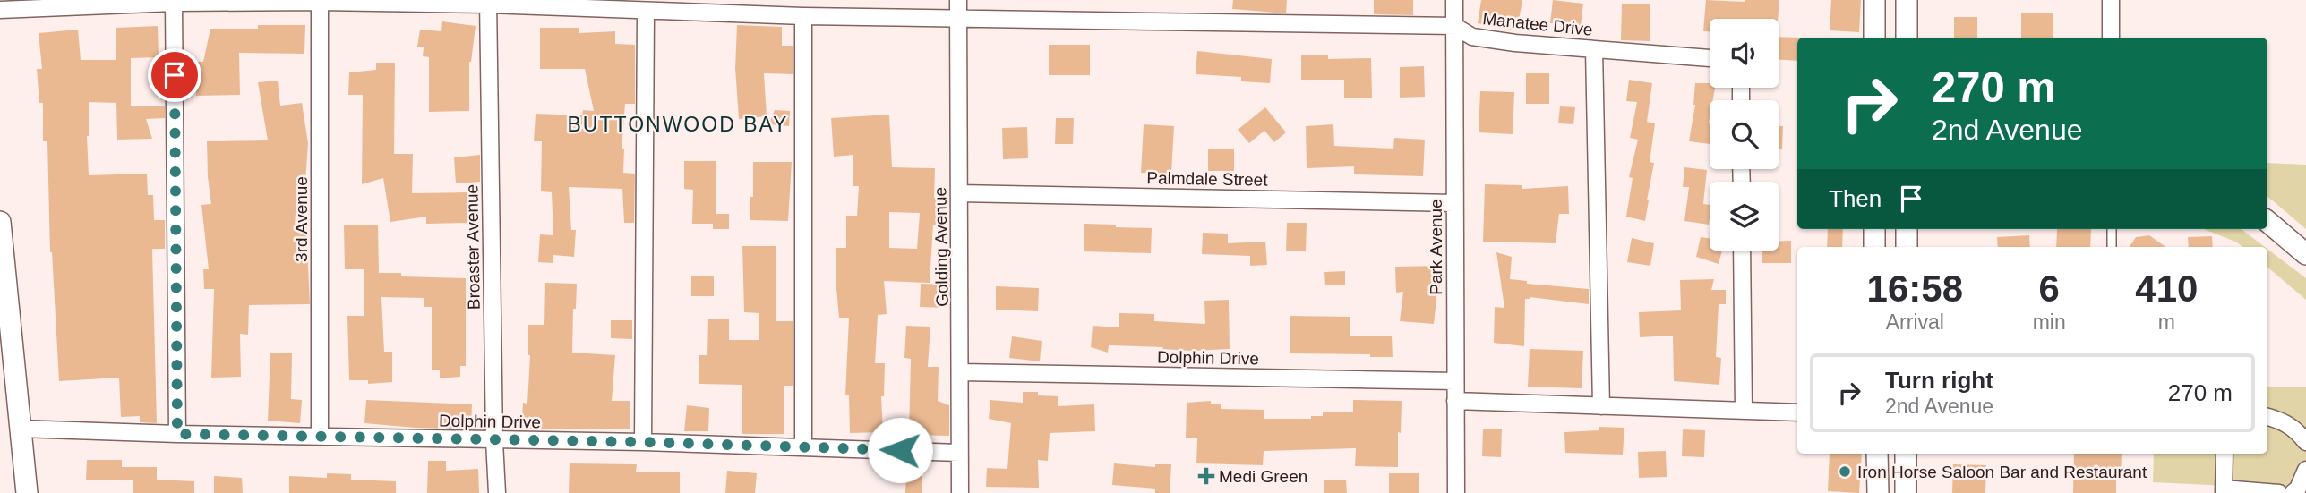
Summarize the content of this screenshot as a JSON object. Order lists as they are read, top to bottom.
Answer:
{
  "streets": {
    "street": [
      "Manatee Drive",
      "Palmdale Street",
      "3rd Avenue",
      "Broaster Avenue",
      "Golding Avenue",
      "Park Avenue",
      "Dolphin Drive"
    ]
  },
  "crossings": [
    ["Manatee Drive", "3rd Avenue"],
    ["Manatee Drive", "Broaster Avenue"],
    ["Manatee Drive", "Golding Avenue"],
    ["Manatee Drive", "Park Avenue"],
    ["Palmdale Street", "Golding Avenue"],
    ["Palmdale Street", "Park Avenue"],
    ["3rd Avenue", "Dolphin Drive"],
    ["Broaster Avenue", "Dolphin Drive"],
    ["Golding Avenue", "Dolphin Drive"],
    ["Park Avenue", "Dolphin Drive"]
  ],
  "districts": ["BUTTONWOOD BAY"],
  "places": {
    "other": ["Iron Horse Saloon Bar and Restaurant"],
    "health": ["Medi Green"]
  },
  "page": {
    "turn": ["270 m", "2nd Avenue"],
    "then": "Then",
    "eta": [
      "16:58",
      "Arrival",
      "6",
      "min",
      "410",
      "m"
    ],
    "list": [
      {
        "name": "Turn right",
        "note": "2nd Avenue",
        "value": "270 m"
      }
    ]
  }
}
